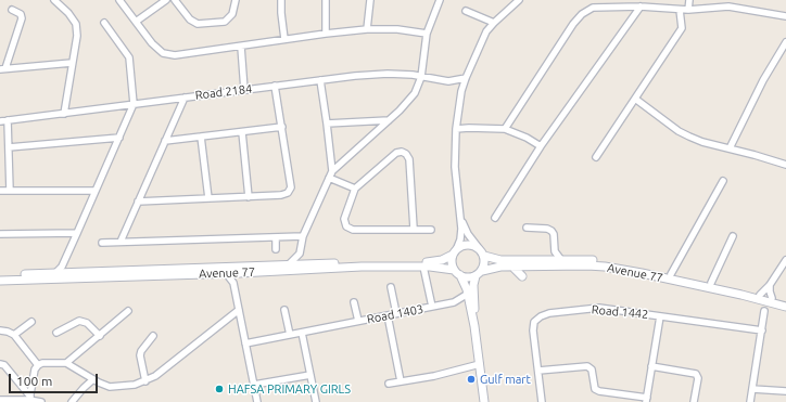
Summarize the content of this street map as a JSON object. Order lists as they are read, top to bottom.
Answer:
{
  "streets": {
    "street": [
      "Road 2184",
      "Avenue 77",
      "Road 1442",
      "Road 1403"
    ]
  },
  "crossings": [
    ["Avenue 77", "Road 1403"]
  ],
  "places": ["Gulf mart", "HAFSA PRIMARY GIRLS"],
  "scale_bar": "100 m"
}
